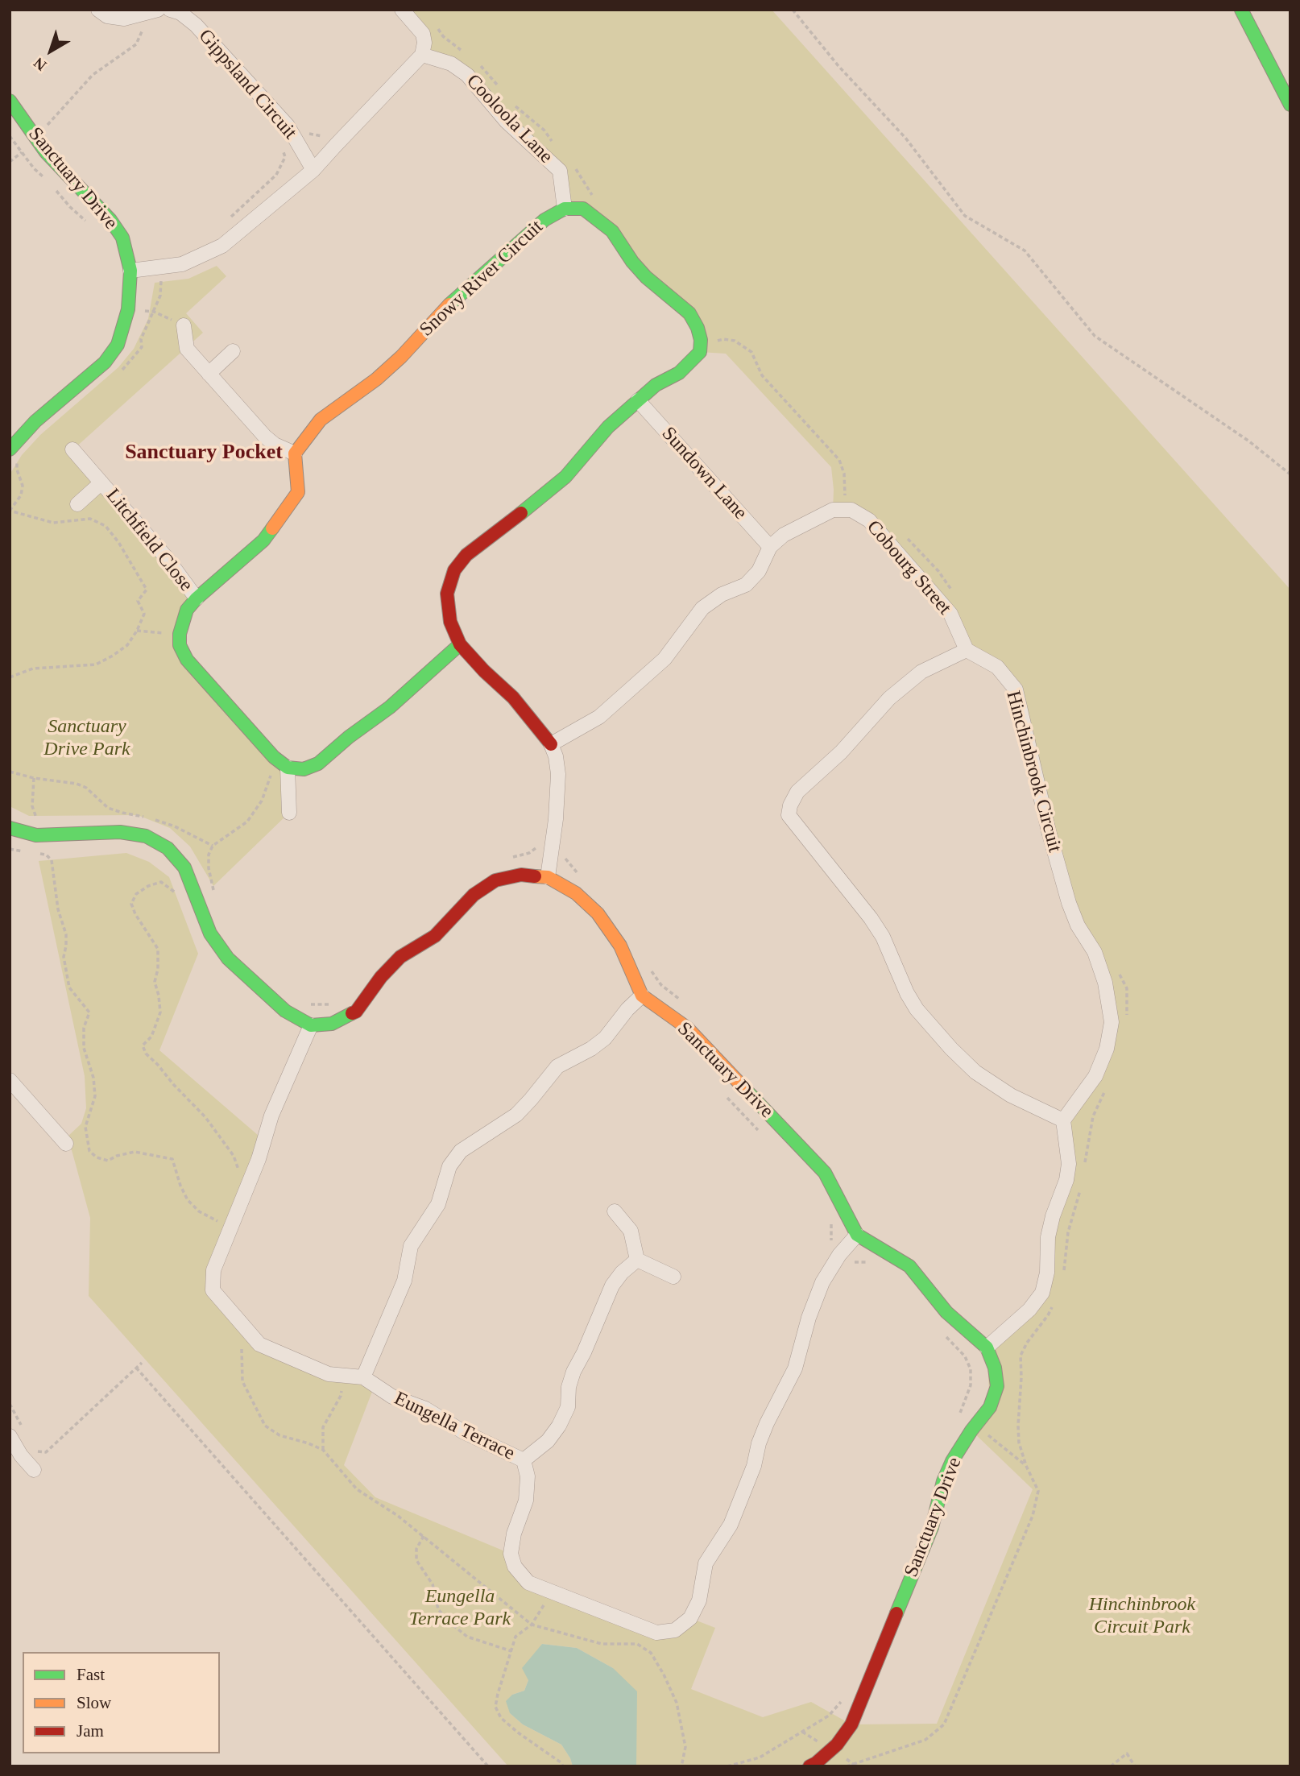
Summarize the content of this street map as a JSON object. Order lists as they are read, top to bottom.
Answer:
{
  "streets": {
    "main road": ["Sanctuary Drive", "Snowy River Circuit"],
    "street": [
      "Gippsland Circuit",
      "Cooloola Lane",
      "Sundown Lane",
      "Litchfield Close",
      "Cobourg Street",
      "Hinchinbrook Circuit",
      "Eungella Terrace"
    ]
  },
  "crossings": [
    ["Cooloola Lane", "Snowy River Circuit"],
    ["Sanctuary Drive", "Eungella Terrace"],
    ["Snowy River Circuit", "Sundown Lane"],
    ["Snowy River Circuit", "Cobourg Street"],
    ["Sundown Lane", "Cobourg Street"],
    ["Cobourg Street", "Hinchinbrook Circuit"]
  ],
  "districts": ["Sanctuary Pocket"],
  "parks": ["Sanctuary Drive Park", "Eungella Terrace Park", "Hinchinbrook Circuit Park"],
  "legend": ["Fast", "Slow", "Jam"],
  "north": "bottom left"
}
